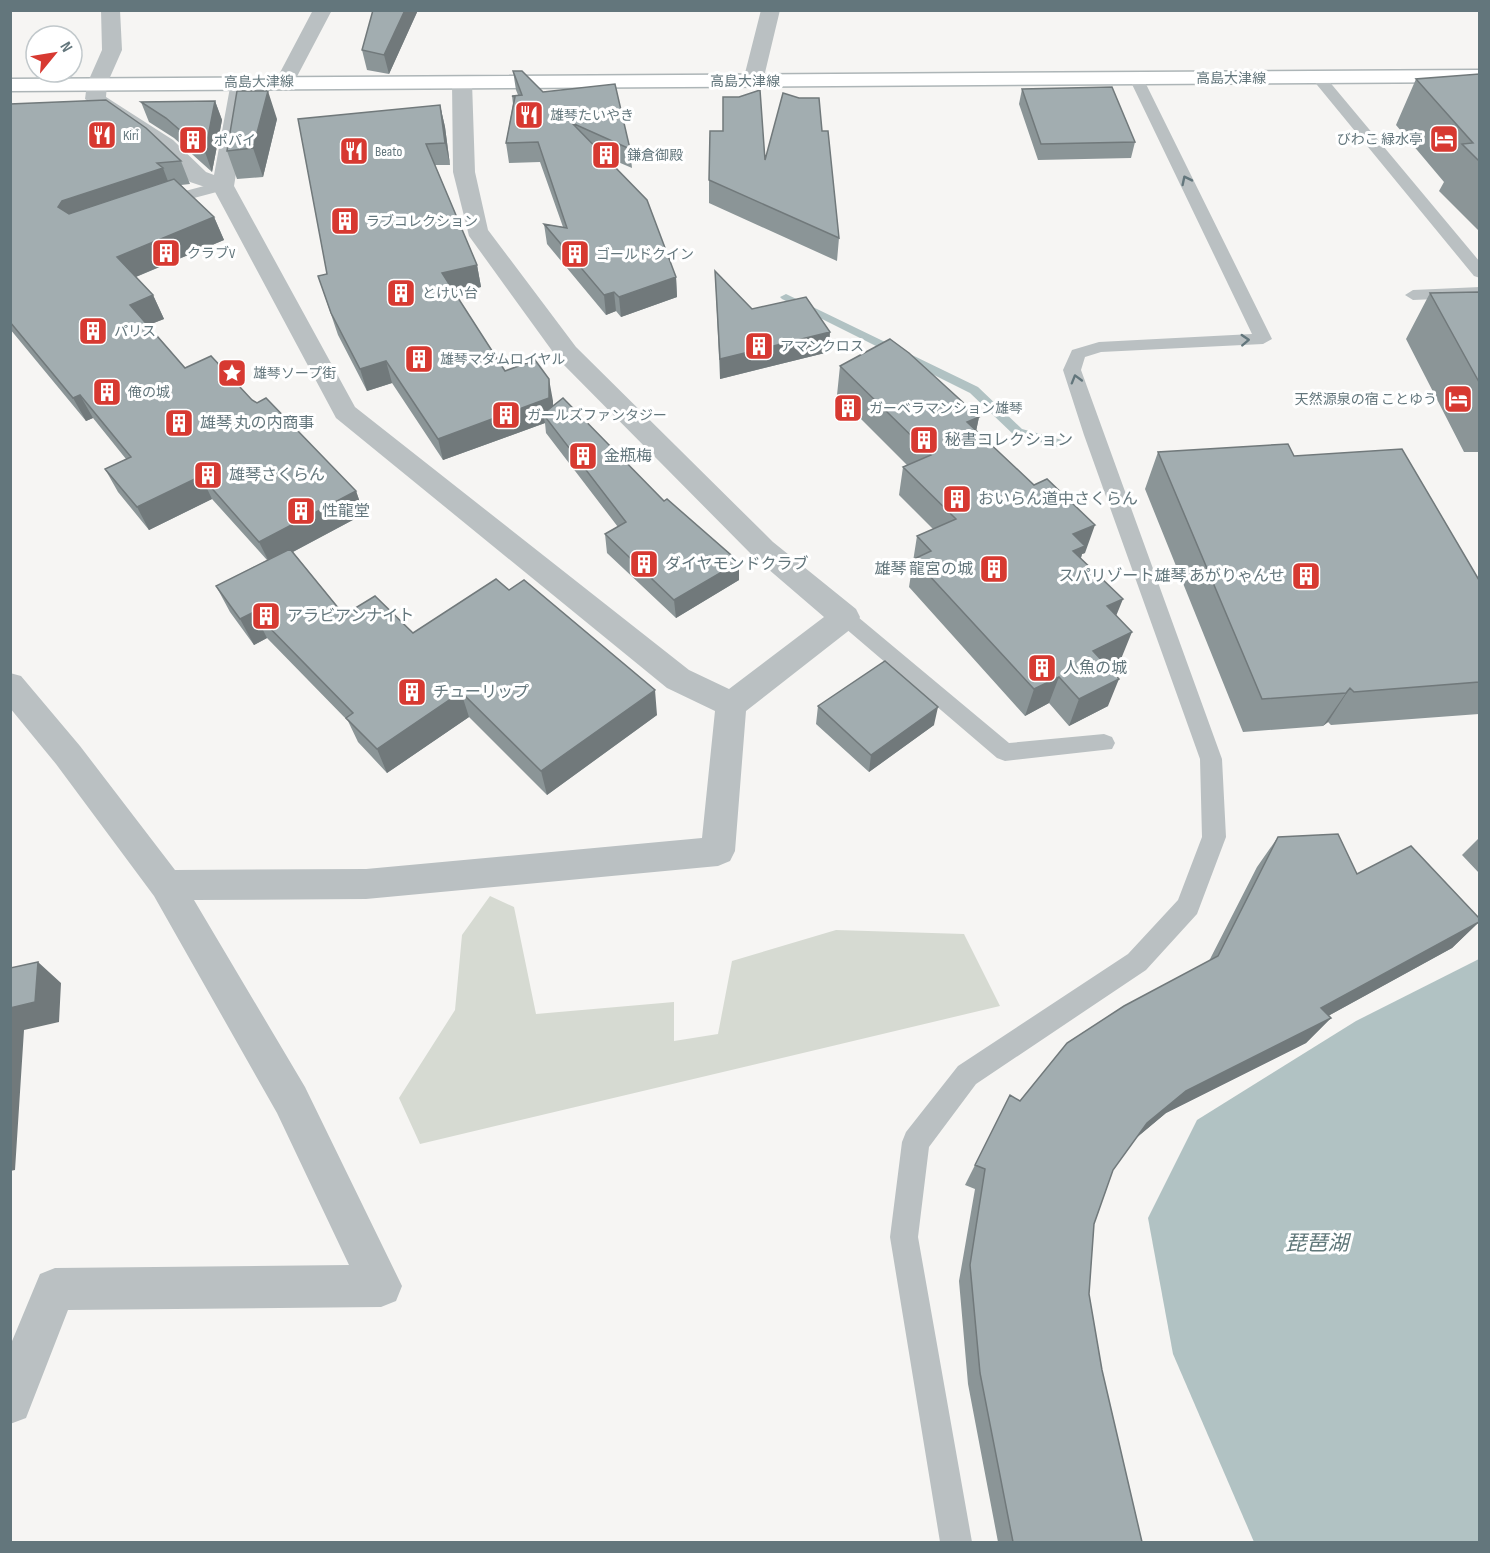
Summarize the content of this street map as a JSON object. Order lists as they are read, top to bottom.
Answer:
{
  "streets": {
    "main road": ["高島大津線"]
  },
  "water": ["琵琶湖"],
  "places": {
    "restaurant": ["雄琴たいやき", "Kiri", "Beato"],
    "hotel": ["びわこ 緑水亭", "天然源泉の宿 ことゆう"],
    "building": [
      "ポパイ",
      "鎌倉御殿",
      "ラブコレクション",
      "クラブV",
      "ゴールドクイン",
      "とけい台",
      "パリス",
      "アマンクロス",
      "雄琴マダムロイヤル",
      "俺の城",
      "ガーベラマンション雄琴",
      "ガールズファンタジー",
      "雄琴 丸の内商事",
      "秘書コレクション",
      "金瓶梅",
      "雄琴さくらん",
      "おいらん道中さくらん",
      "性龍堂",
      "ダイヤモンドクラブ",
      "雄琴 龍宮の城",
      "スパリゾート雄琴 あがりゃんせ",
      "アラビアンナイト",
      "人魚の城",
      "チューリップ"
    ],
    "place": ["雄琴ソープ街"]
  },
  "north": "top right"
}
